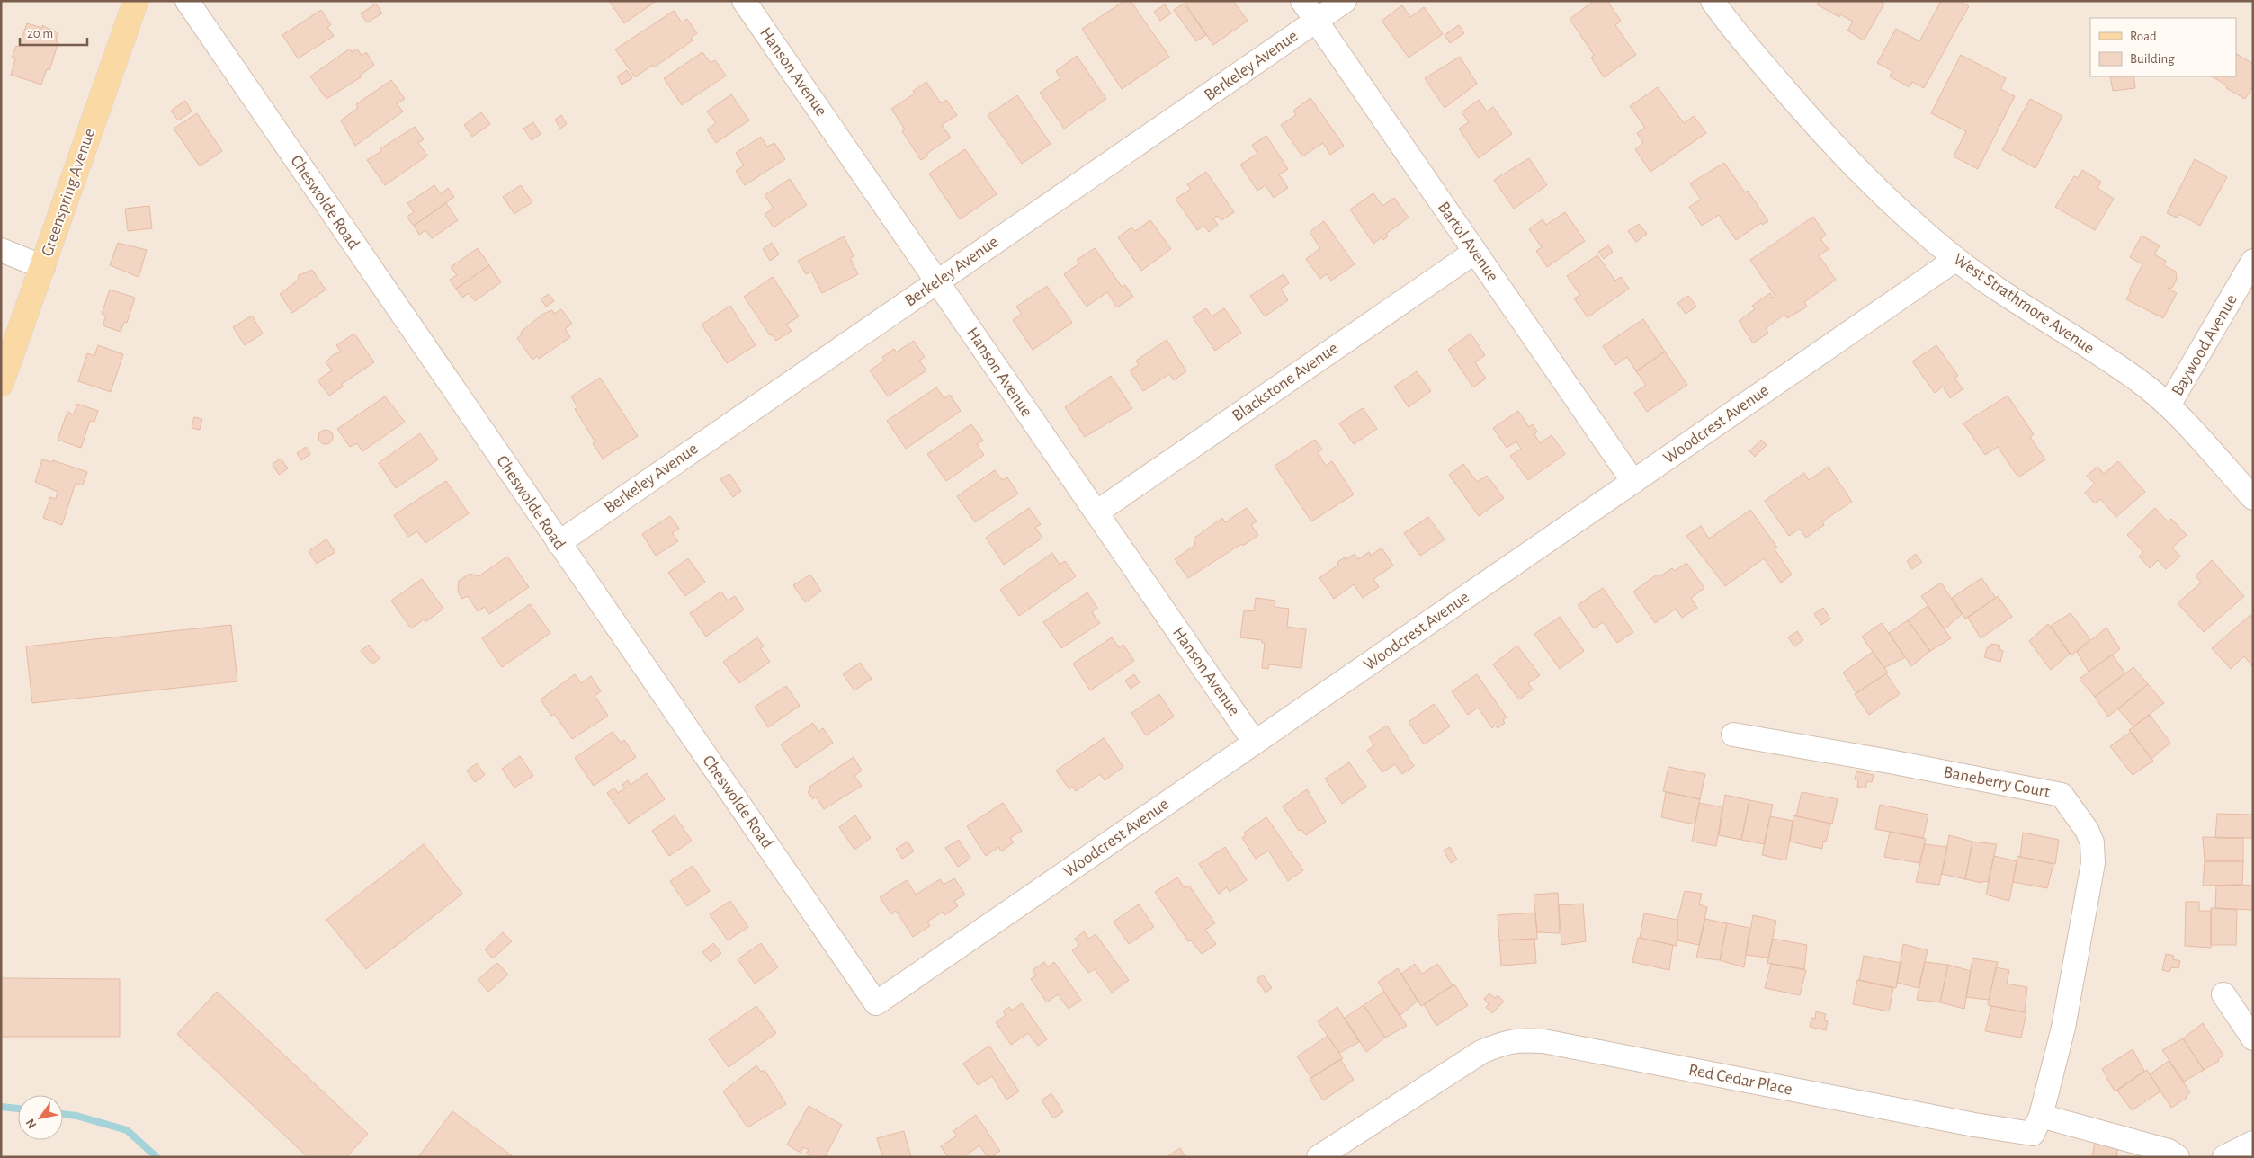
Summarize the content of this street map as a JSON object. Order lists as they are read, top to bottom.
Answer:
{
  "streets": {
    "main road": ["Greenspring Avenue"],
    "street": [
      "Berkeley Avenue",
      "Hanson Avenue",
      "Cheswolde Road",
      "Bartol Avenue",
      "West Strathmore Avenue",
      "Baywood Avenue",
      "Blackstone Avenue",
      "Woodcrest Avenue",
      "Baneberry Court",
      "Red Cedar Place"
    ]
  },
  "crossings": [
    ["Berkeley Avenue", "Hanson Avenue"],
    ["Berkeley Avenue", "Cheswolde Road"],
    ["Berkeley Avenue", "Bartol Avenue"],
    ["Hanson Avenue", "Blackstone Avenue"],
    ["Hanson Avenue", "Woodcrest Avenue"],
    ["Cheswolde Road", "Woodcrest Avenue"],
    ["Bartol Avenue", "Blackstone Avenue"],
    ["Bartol Avenue", "Woodcrest Avenue"],
    ["West Strathmore Avenue", "Baywood Avenue"],
    ["West Strathmore Avenue", "Woodcrest Avenue"],
    ["Baneberry Court", "Red Cedar Place"]
  ],
  "legend": ["Road", "Building"],
  "scale_bar": "20 m",
  "north": "bottom left"
}
